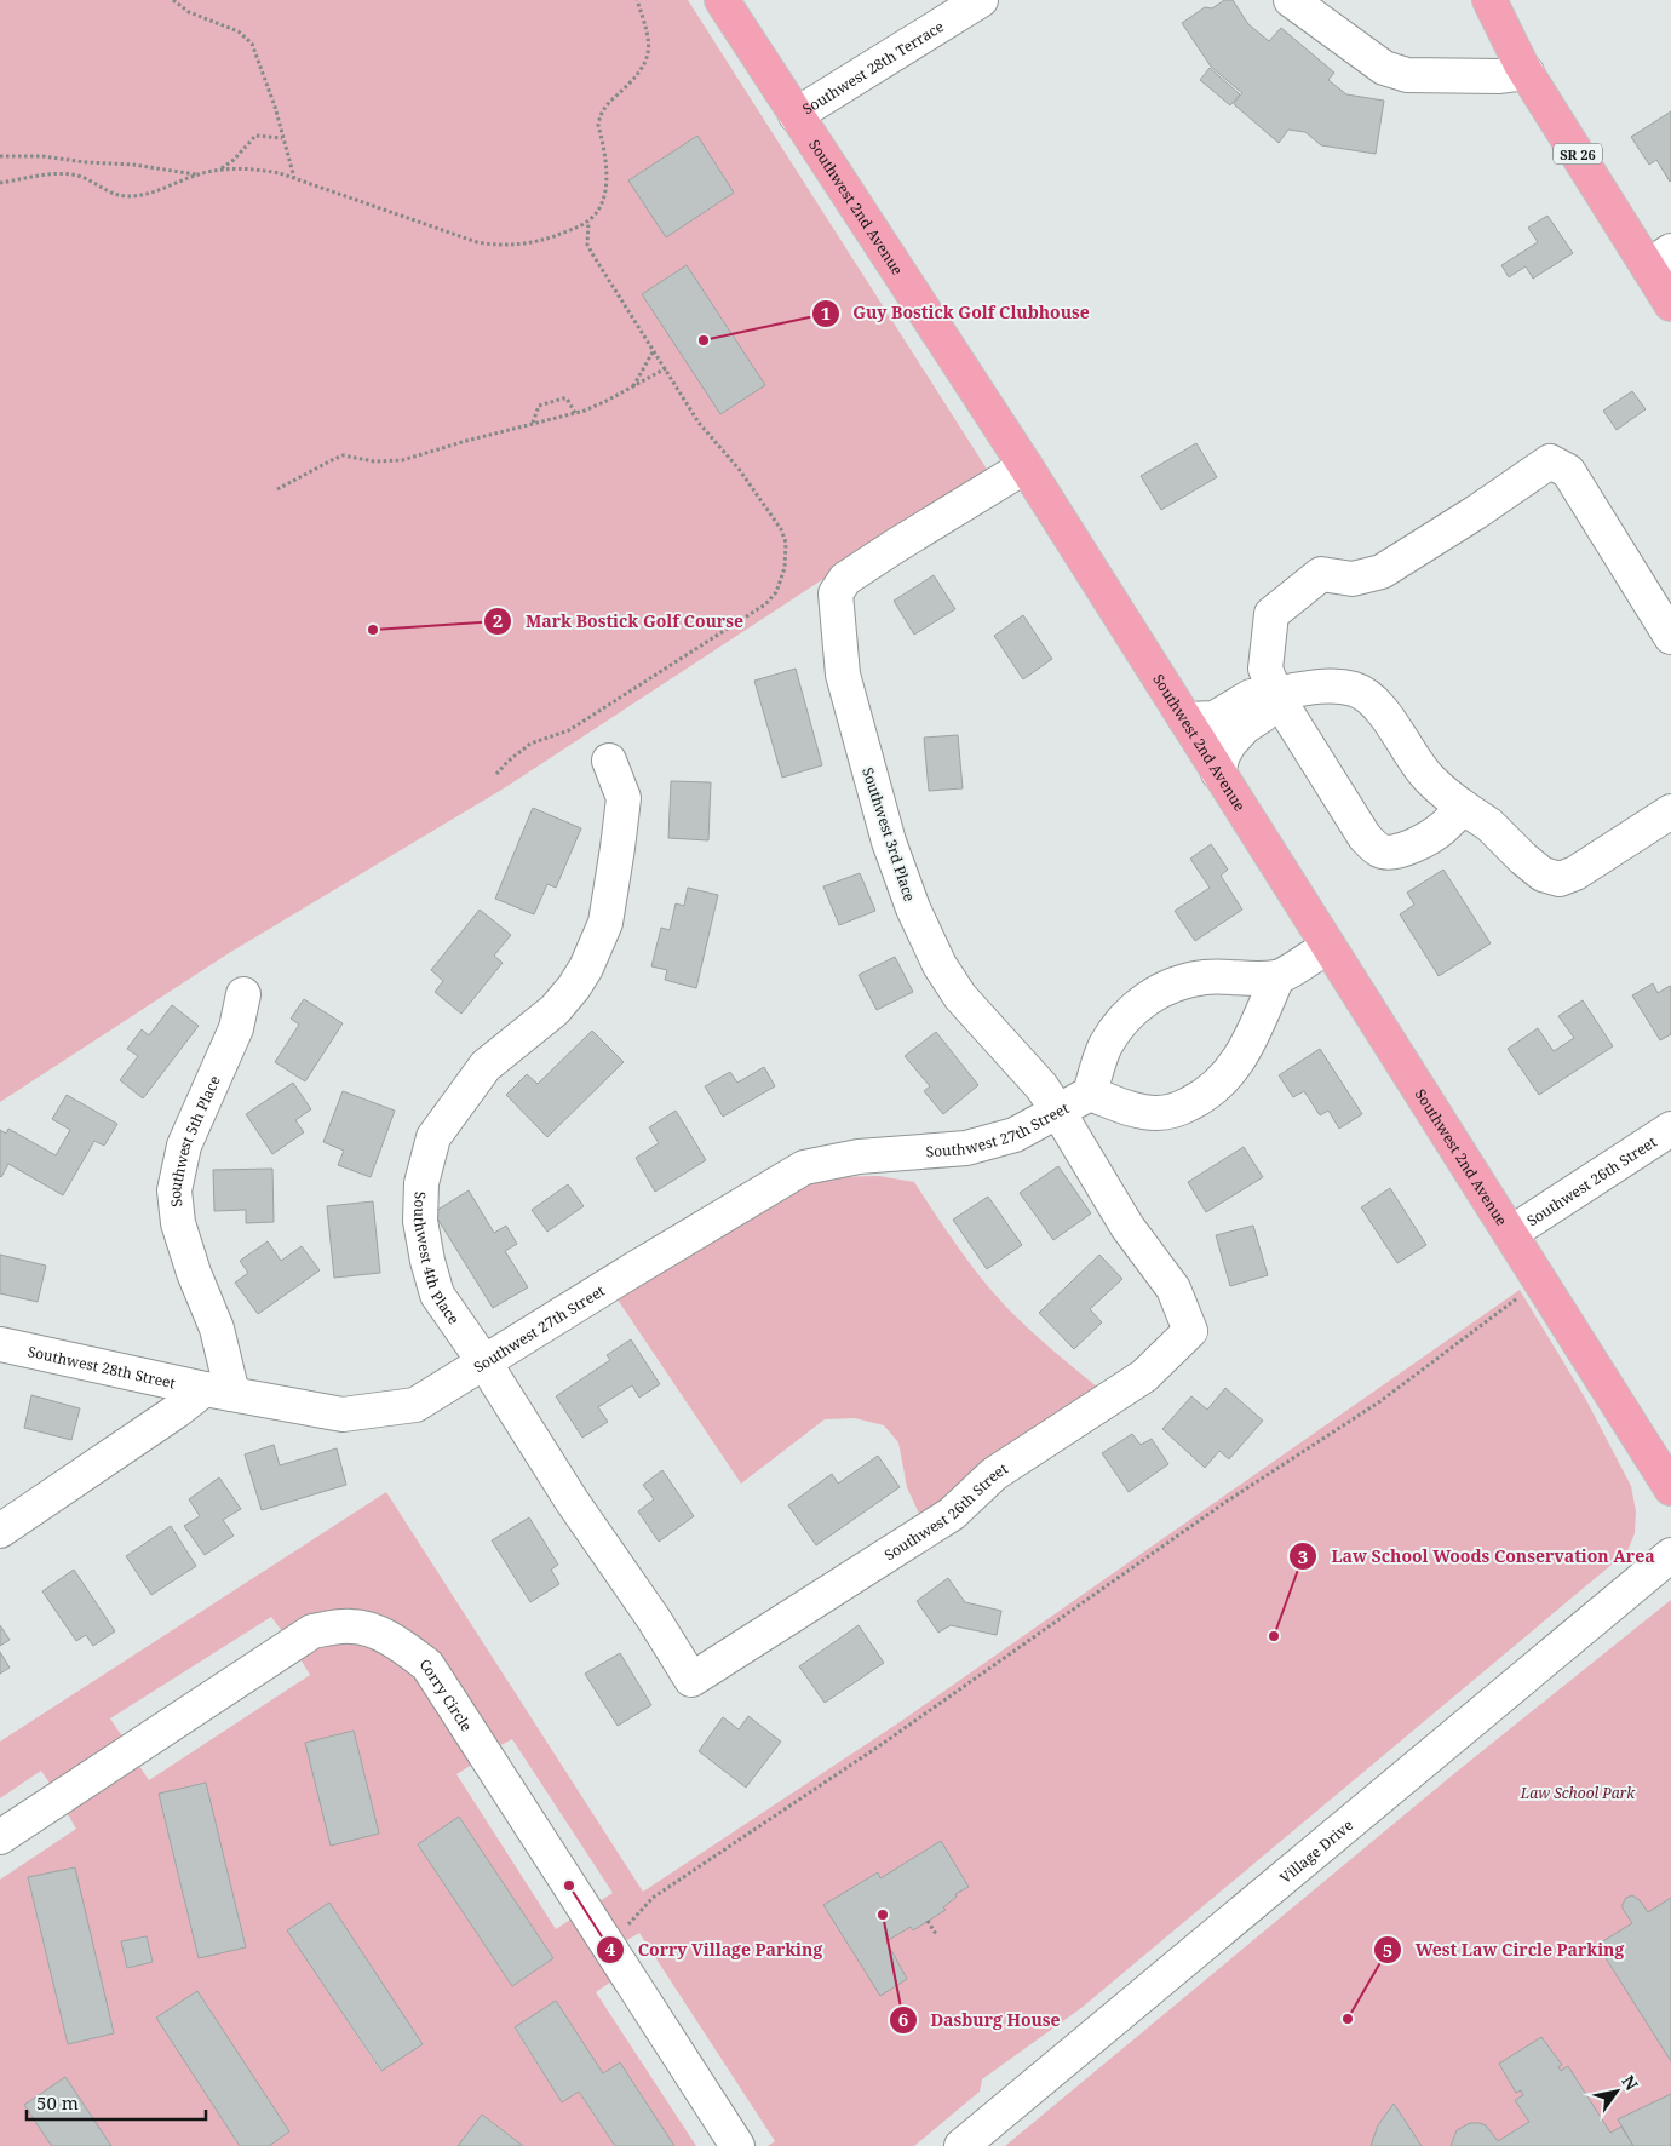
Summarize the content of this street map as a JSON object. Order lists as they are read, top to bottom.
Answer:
{
  "streets": {
    "main road": ["SR 26", "Southwest 2nd Avenue"],
    "street": [
      "Southwest 28th Terrace",
      "Southwest 3rd Place",
      "Southwest 27th Street",
      "Southwest 5th Place",
      "Southwest 26th Street",
      "Southwest 4th Place",
      "Southwest 28th Street",
      "Corry Circle",
      "Village Drive"
    ]
  },
  "crossings": [
    ["Southwest 28th Terrace", "Southwest 2nd Avenue"],
    ["Southwest 2nd Avenue", "Southwest 3rd Place"],
    ["Southwest 2nd Avenue", "Southwest 26th Street"],
    ["Southwest 3rd Place", "Southwest 27th Street"],
    ["Southwest 3rd Place", "Southwest 26th Street"],
    ["Southwest 27th Street", "Southwest 5th Place"],
    ["Southwest 27th Street", "Southwest 4th Place"],
    ["Southwest 27th Street", "Southwest 28th Street"],
    ["Southwest 5th Place", "Southwest 28th Street"],
    ["Southwest 26th Street", "Southwest 4th Place"]
  ],
  "parks": ["Law School Park"],
  "places": [
    "Guy Bostick Golf Clubhouse",
    "Mark Bostick Golf Course",
    "Law School Woods Conservation Area",
    "Corry Village Parking",
    "Dasburg House",
    "West Law Circle Parking"
  ],
  "scale_bar": "50 m",
  "north": "top right"
}
